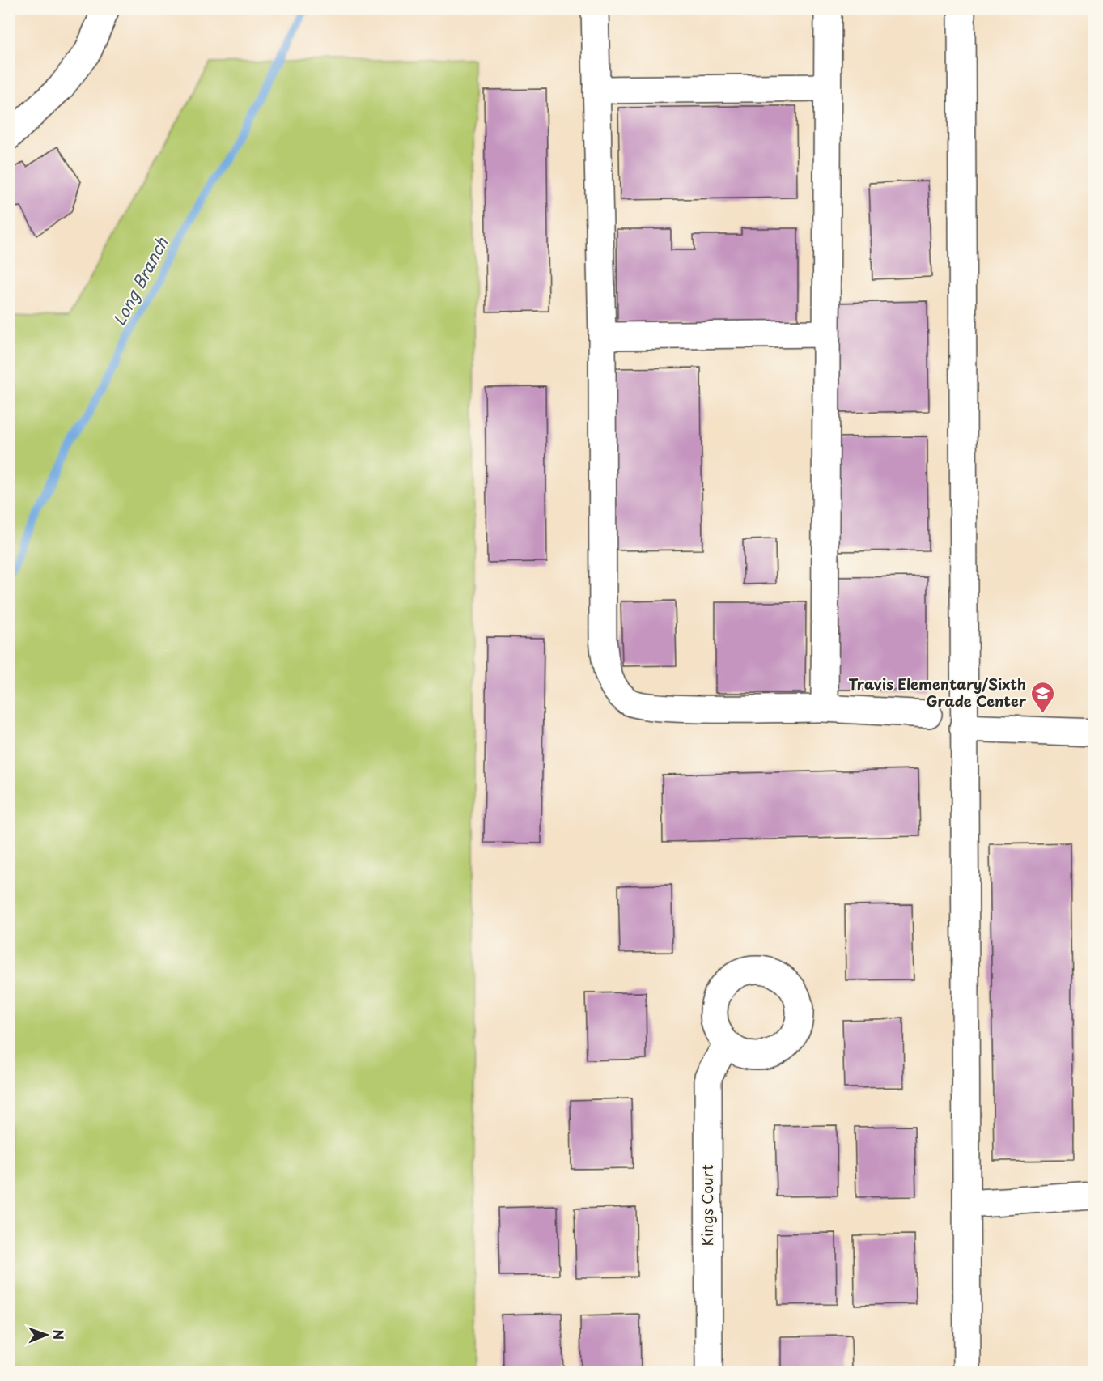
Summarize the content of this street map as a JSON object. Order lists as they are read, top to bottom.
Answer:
{
  "streets": {
    "street": ["Kings Court"]
  },
  "water": ["Long Branch"],
  "places": {
    "school or university": ["Travis Elementary/Sixth Grade Center"]
  },
  "north": "right"
}
